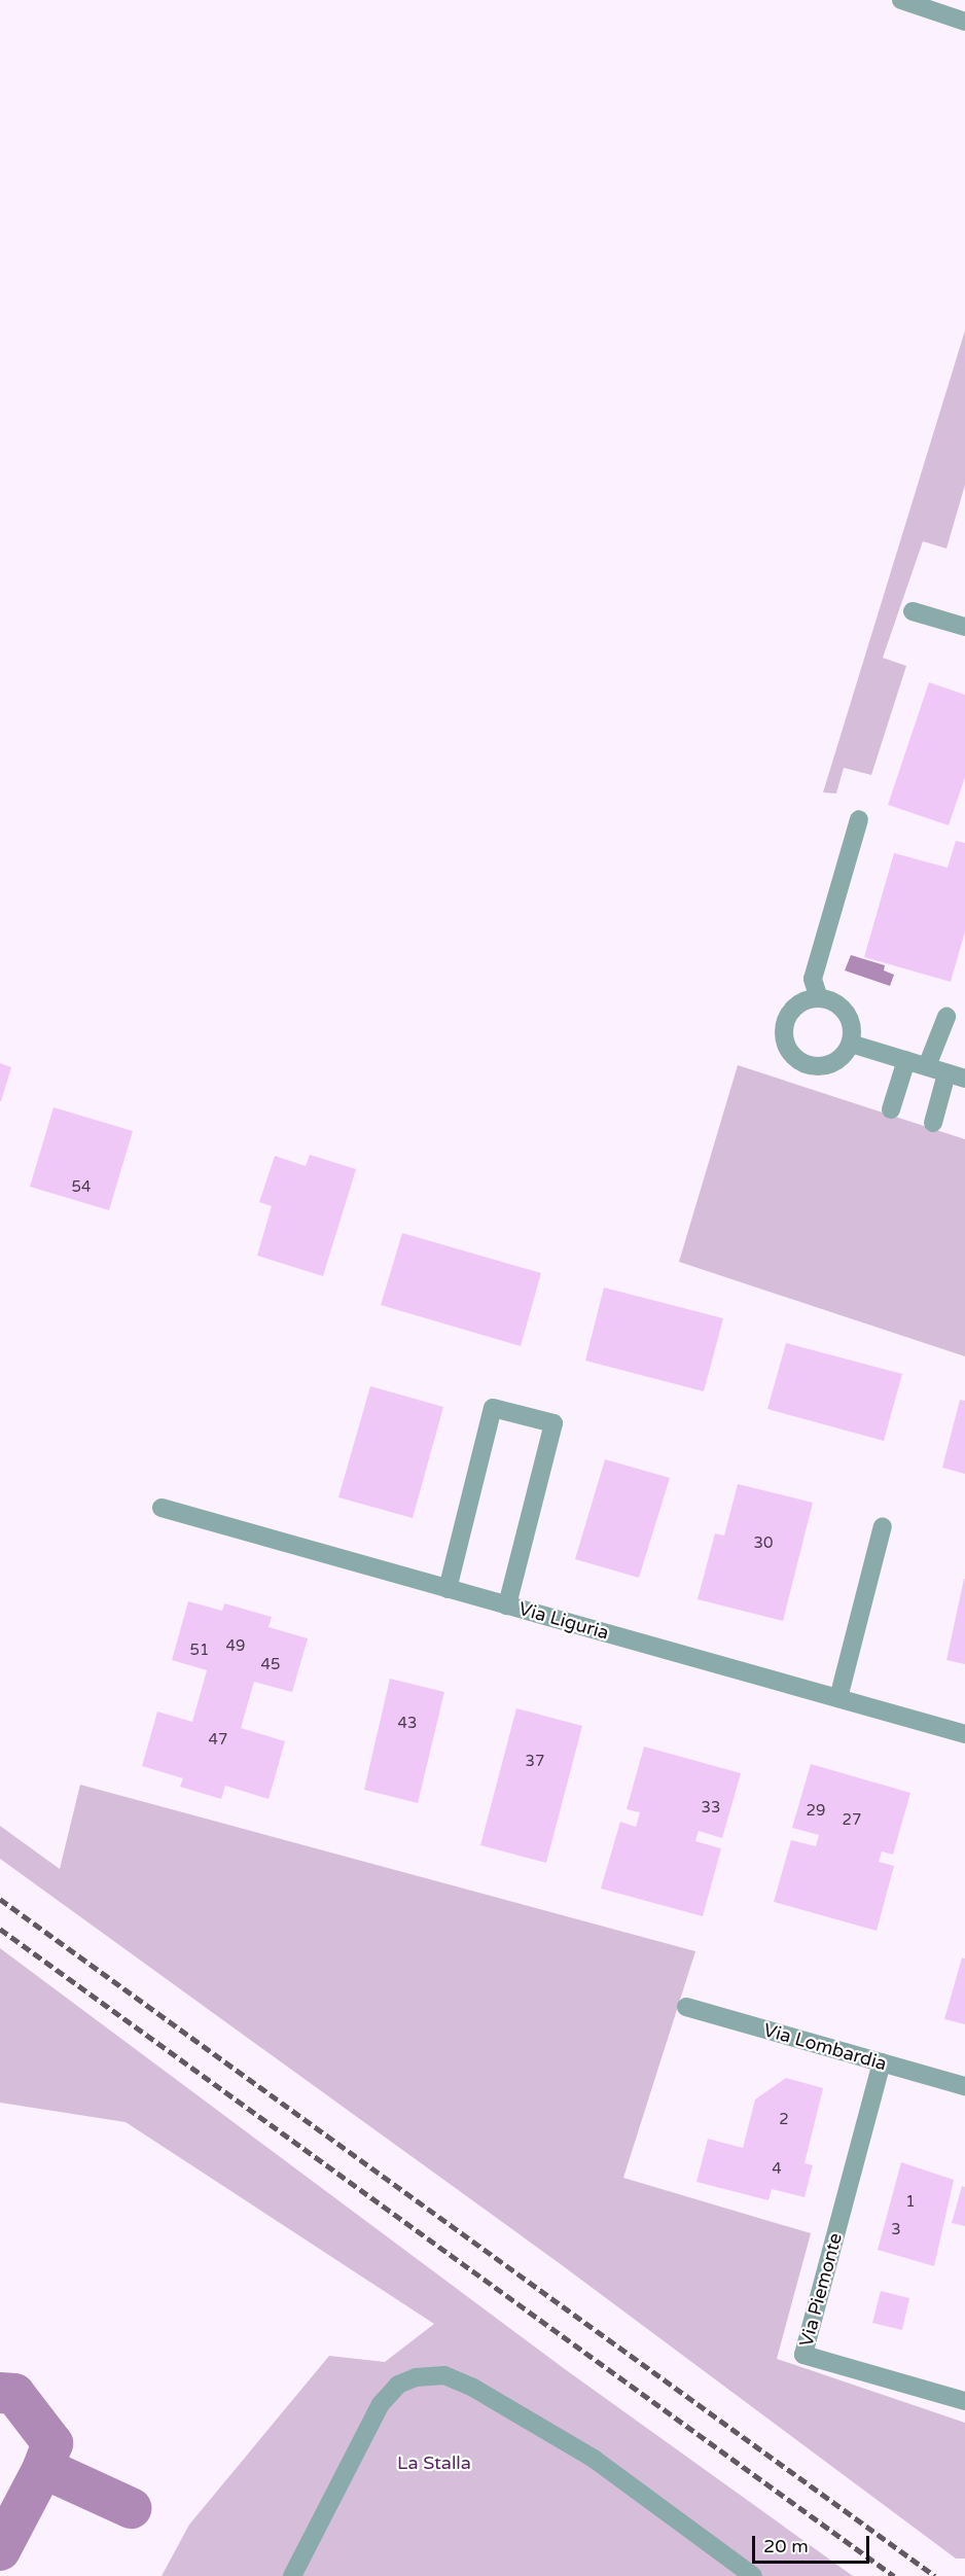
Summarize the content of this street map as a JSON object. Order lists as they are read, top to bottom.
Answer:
{
  "streets": {
    "street": ["Via Liguria", "Via Lombardia", "Via Piemonte"]
  },
  "crossings": [
    ["Via Lombardia", "Via Piemonte"]
  ],
  "parks": ["La Stalla"],
  "house_numbers": [
    "54",
    "30",
    "49",
    "51",
    "45",
    "43",
    "47",
    "37",
    "33",
    "29",
    "27",
    "2",
    "4",
    "1",
    "3"
  ],
  "scale_bar": "20 m"
}
